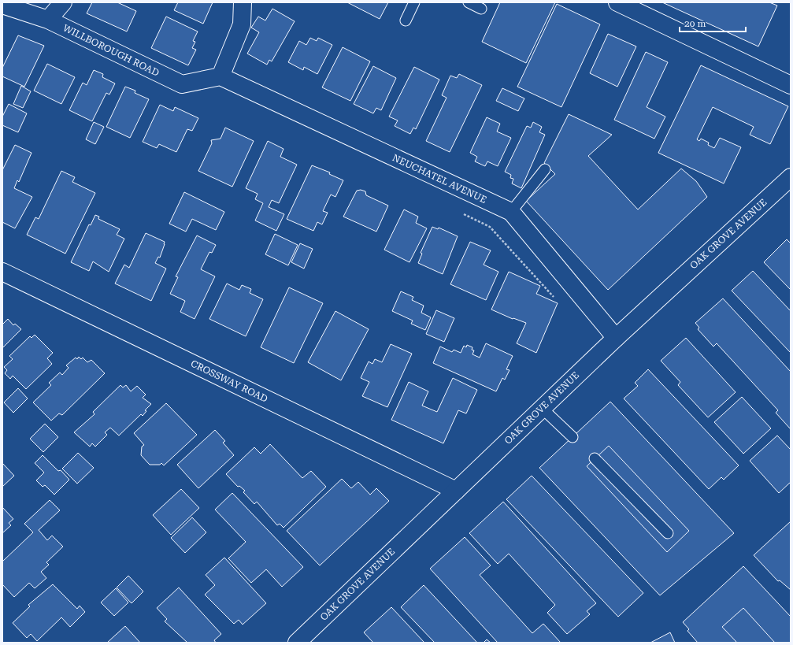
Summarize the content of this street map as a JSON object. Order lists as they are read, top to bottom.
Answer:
{
  "streets": {
    "street": [
      "WILLBOROUGH ROAD",
      "NEUCHATEL AVENUE",
      "OAK GROVE AVENUE",
      "CROSSWAY ROAD"
    ]
  },
  "crossings": [
    ["WILLBOROUGH ROAD", "NEUCHATEL AVENUE"],
    ["NEUCHATEL AVENUE", "OAK GROVE AVENUE"],
    ["OAK GROVE AVENUE", "CROSSWAY ROAD"]
  ],
  "scale_bar": "20 m"
}
